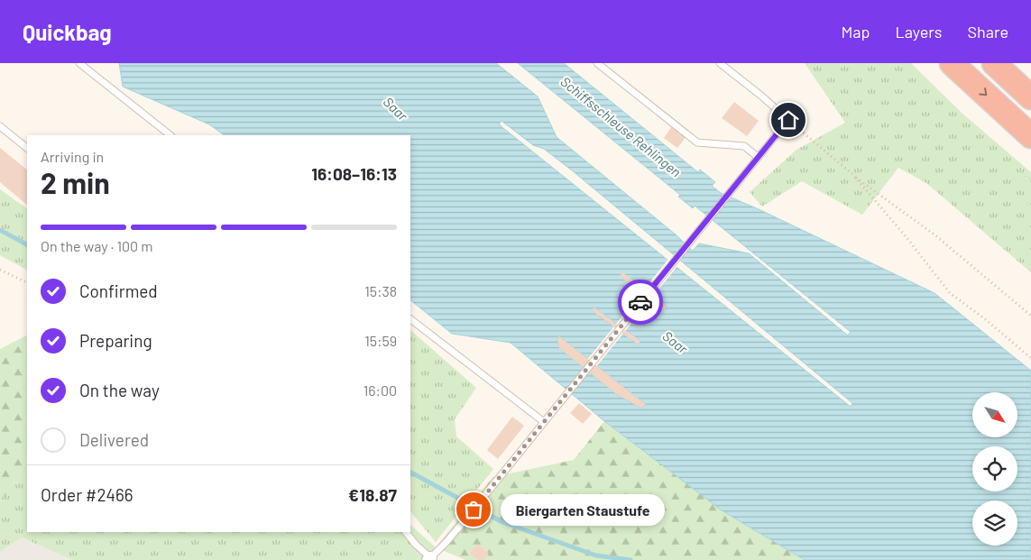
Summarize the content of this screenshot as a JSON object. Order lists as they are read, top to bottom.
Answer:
{
  "water": ["Saar", "Schiffsschleuse Rehlingen"],
  "places": ["Biergarten Staustufe"],
  "north": "bottom right",
  "page": {
    "header": "Quickbag",
    "nav": ["Map", "Layers", "Share"],
    "heading": ["2 min", "Arriving in", "16:08–16:13"],
    "panel": ["Order #2466", "€18.87"],
    "bar": "On the way · 100 m",
    "list": [
      ["Confirmed", "15:38"],
      ["Preparing", "15:59"],
      ["On the way", "16:00"],
      "Delivered"
    ],
    "bubble": "Biergarten Staustufe"
  }
}
